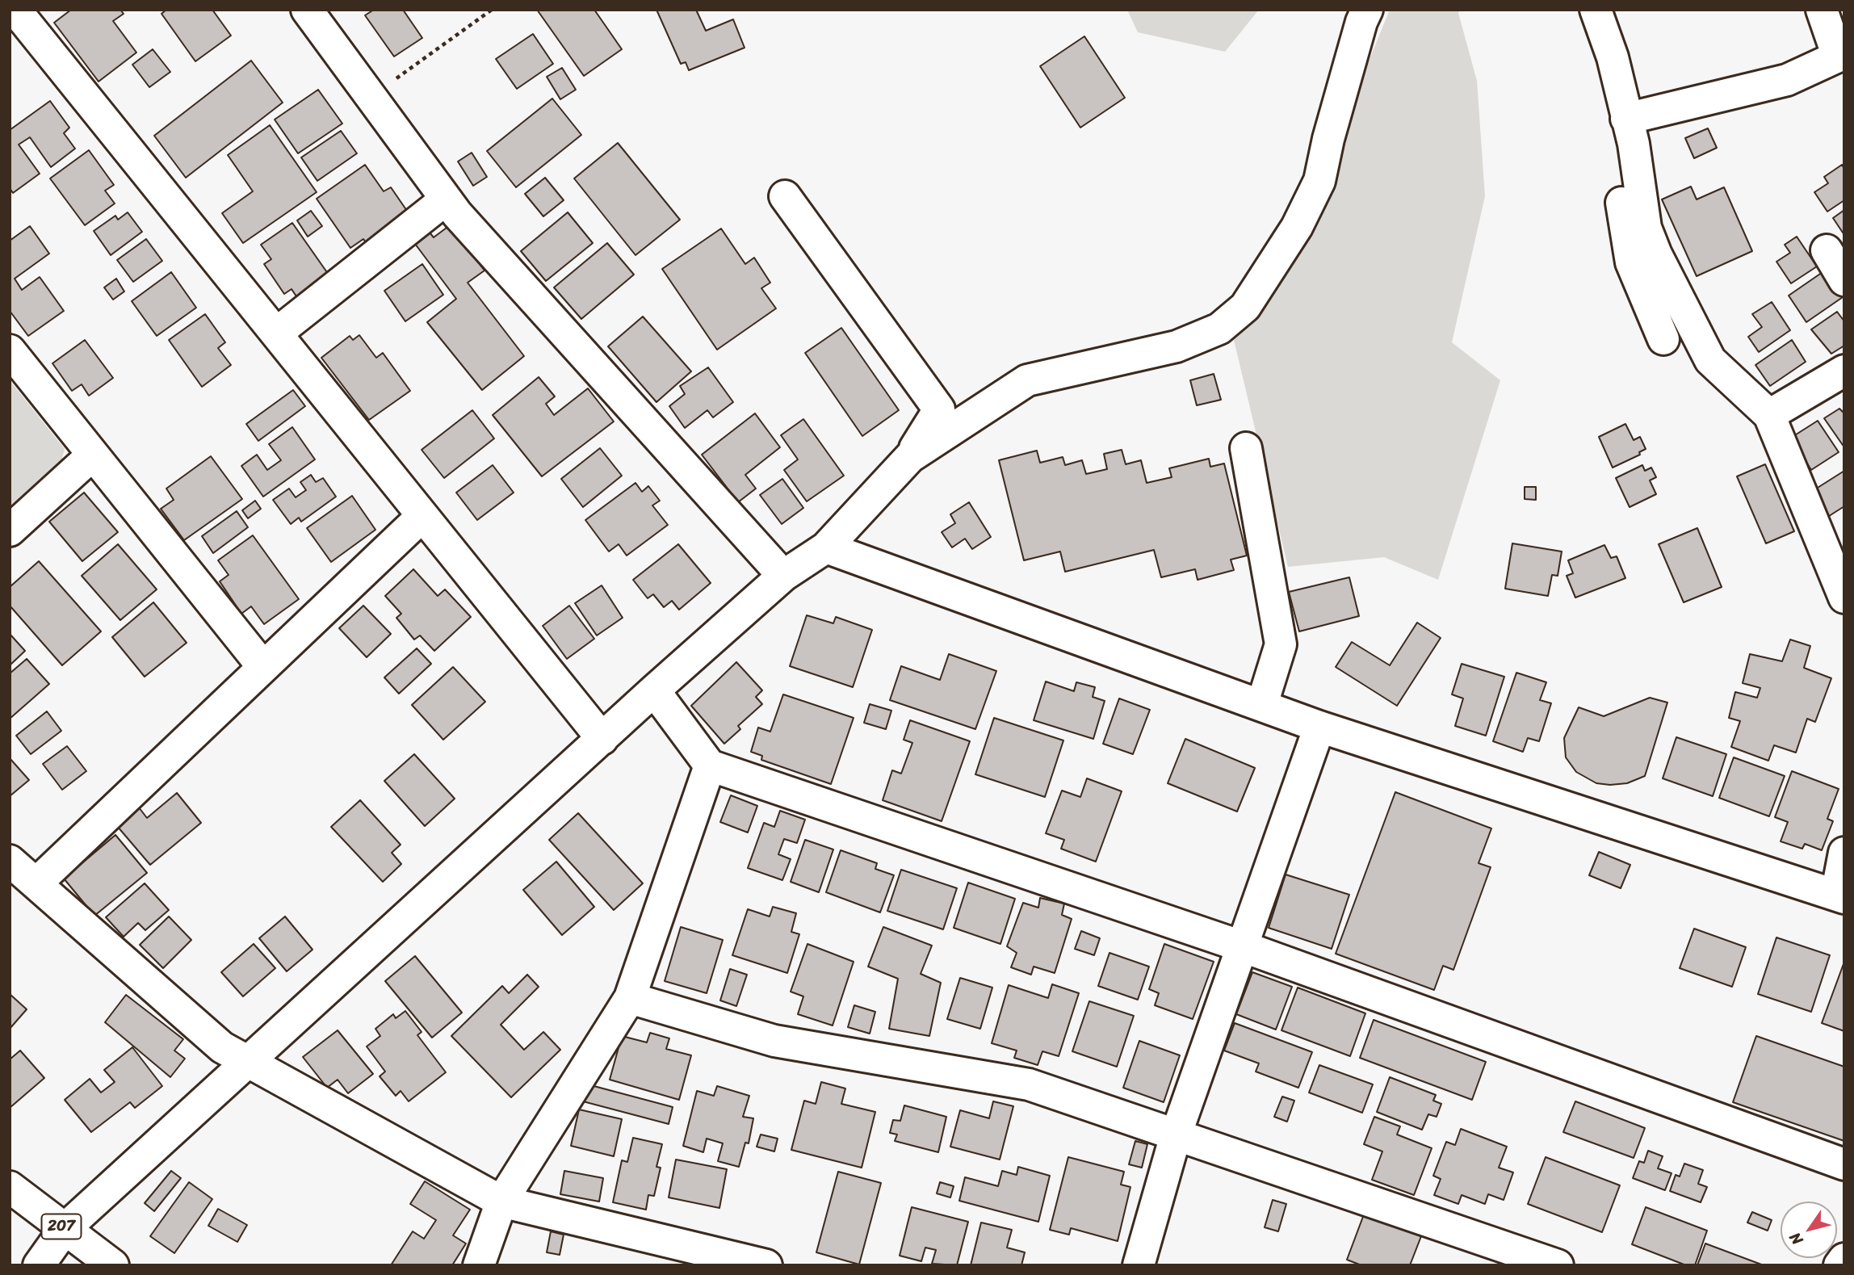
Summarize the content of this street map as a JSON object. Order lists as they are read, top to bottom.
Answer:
{
  "streets": {
    "main road": ["207"]
  },
  "north": "bottom left"
}
